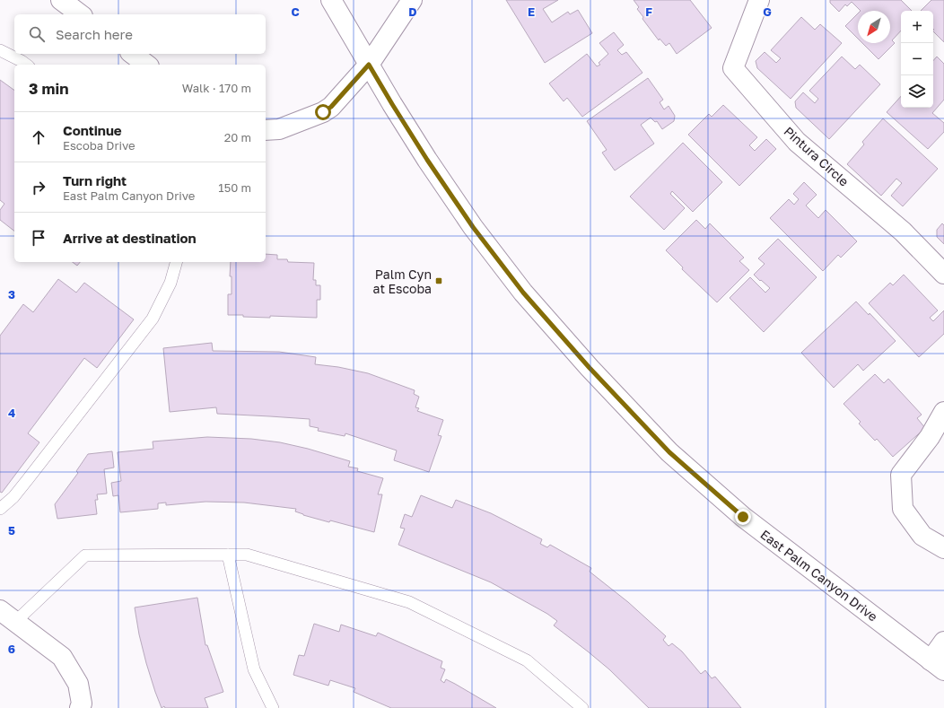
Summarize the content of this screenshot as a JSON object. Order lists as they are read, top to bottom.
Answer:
{
  "streets": {
    "street": ["Pintura Circle", "East Palm Canyon Drive"]
  },
  "places": {
    "transit": ["Palm Cyn at Escoba"]
  },
  "north": "bottom left",
  "page": {
    "map_buttons": ["+", "−"],
    "search": "Search here",
    "heading": ["3 min", "Walk · 170 m"],
    "list": [
      ["Continue", "Escoba Drive", "20 m"],
      ["Turn right", "East Palm Canyon Drive", "150 m"],
      "Arrive at destination"
    ]
  },
  "grid": {
    "columns": [
      "C",
      "D",
      "E",
      "F",
      "G"
    ],
    "rows": [
      "3",
      "4",
      "5",
      "6"
    ]
  }
}
